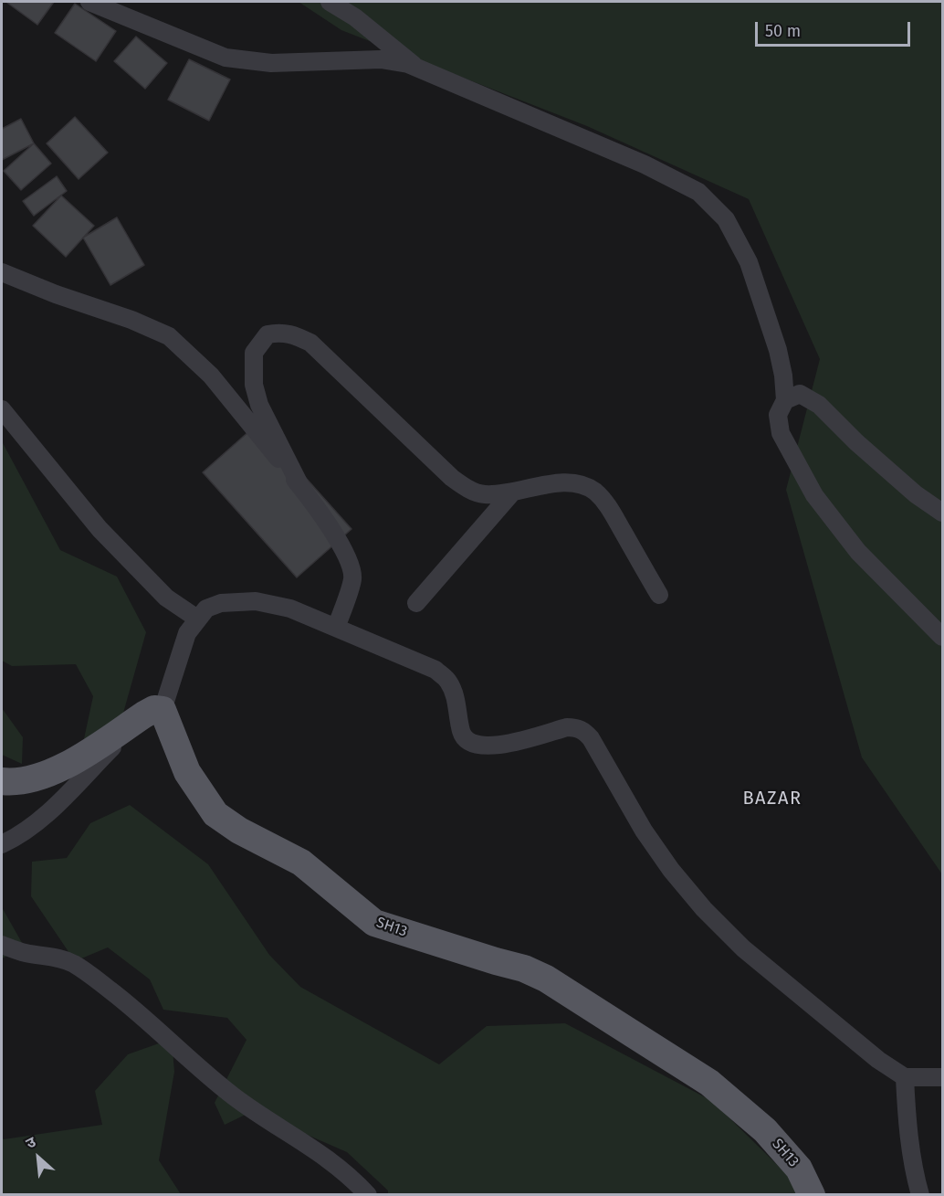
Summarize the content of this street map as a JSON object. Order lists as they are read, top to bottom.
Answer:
{
  "streets": {
    "main road": ["SH13"]
  },
  "districts": ["BAZAR"],
  "scale_bar": "50 m",
  "north": "top left"
}
